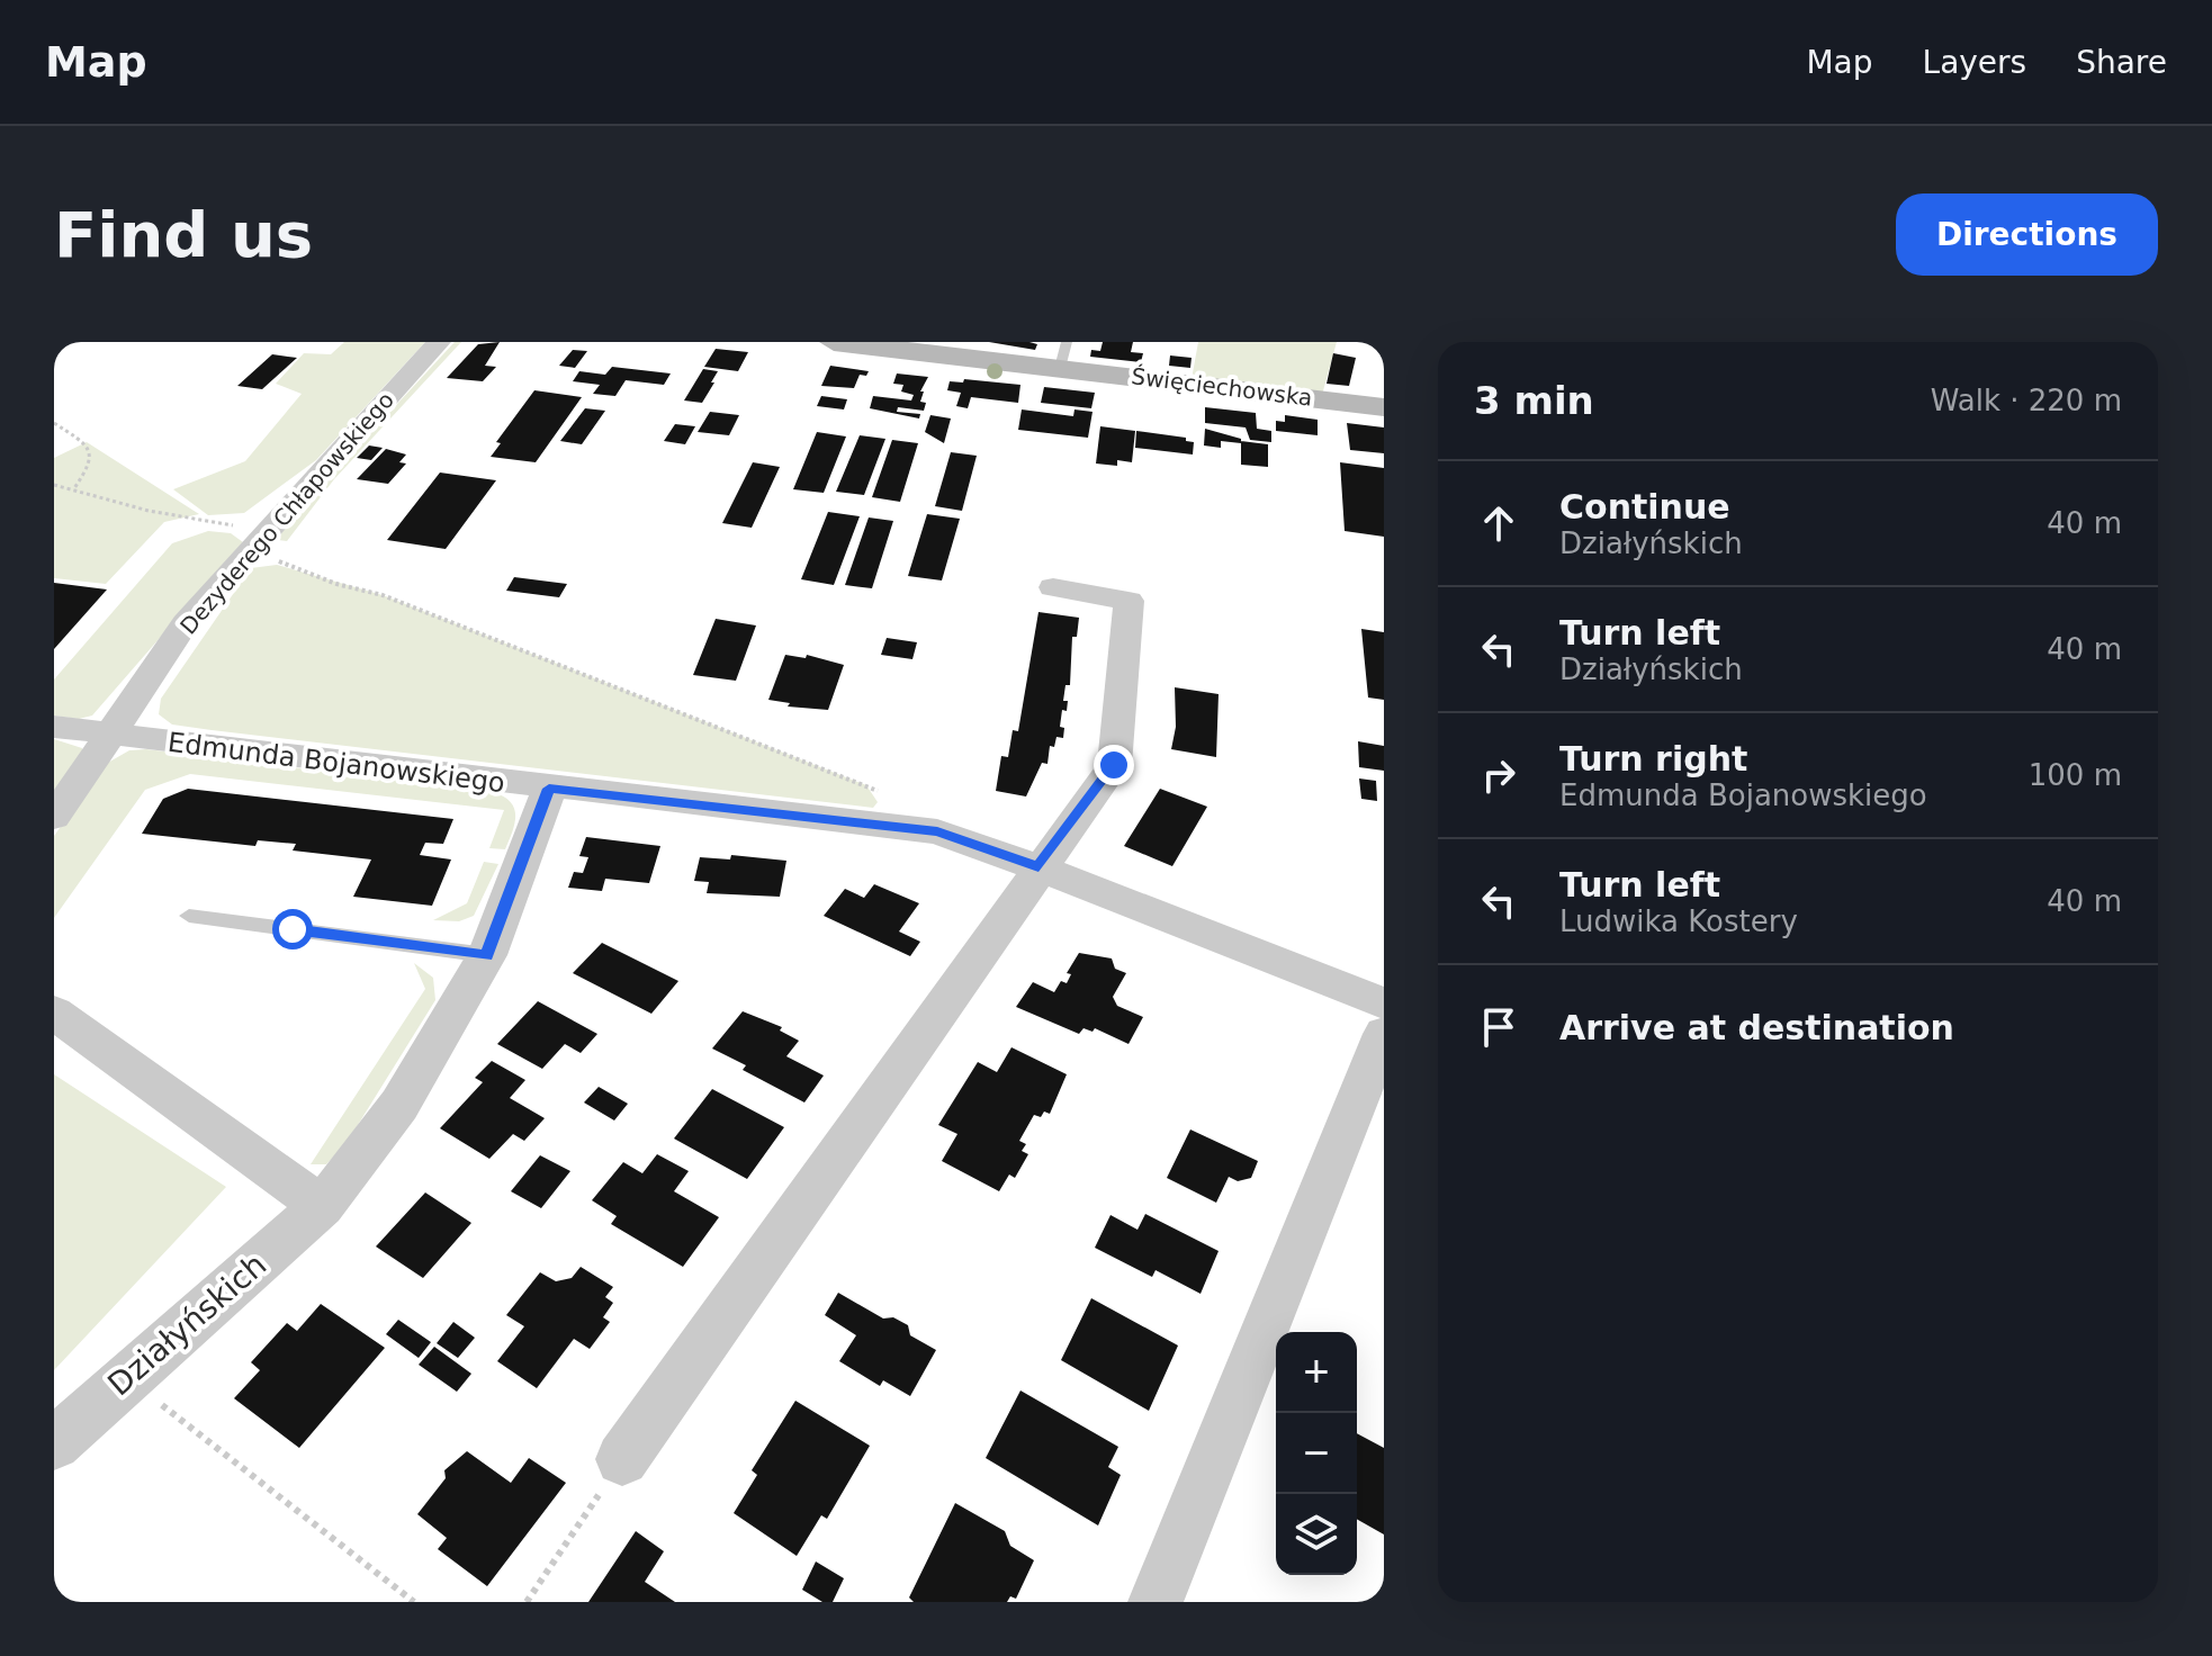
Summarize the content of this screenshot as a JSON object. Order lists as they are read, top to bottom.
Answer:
{
  "streets": {
    "street": [
      "Święciechowska",
      "Dezyderego Chłapowskiego",
      "Edmunda Bojanowskiego",
      "Działyńskich"
    ]
  },
  "crossings": [
    ["Dezyderego Chłapowskiego", "Edmunda Bojanowskiego"],
    ["Edmunda Bojanowskiego", "Działyńskich"]
  ],
  "page": {
    "header": "Map",
    "nav": ["Map", "Layers", "Share"],
    "buttons": "Directions",
    "title": "Find us",
    "heading": ["3 min", "Walk · 220 m"],
    "list": [
      ["Continue", "Działyńskich", "40 m"],
      ["Turn left", "Działyńskich", "40 m"],
      ["Turn right", "Edmunda Bojanowskiego", "100 m"],
      ["Turn left", "Ludwika Kostery", "40 m"],
      "Arrive at destination"
    ],
    "map_buttons": ["+", "−"]
  }
}
